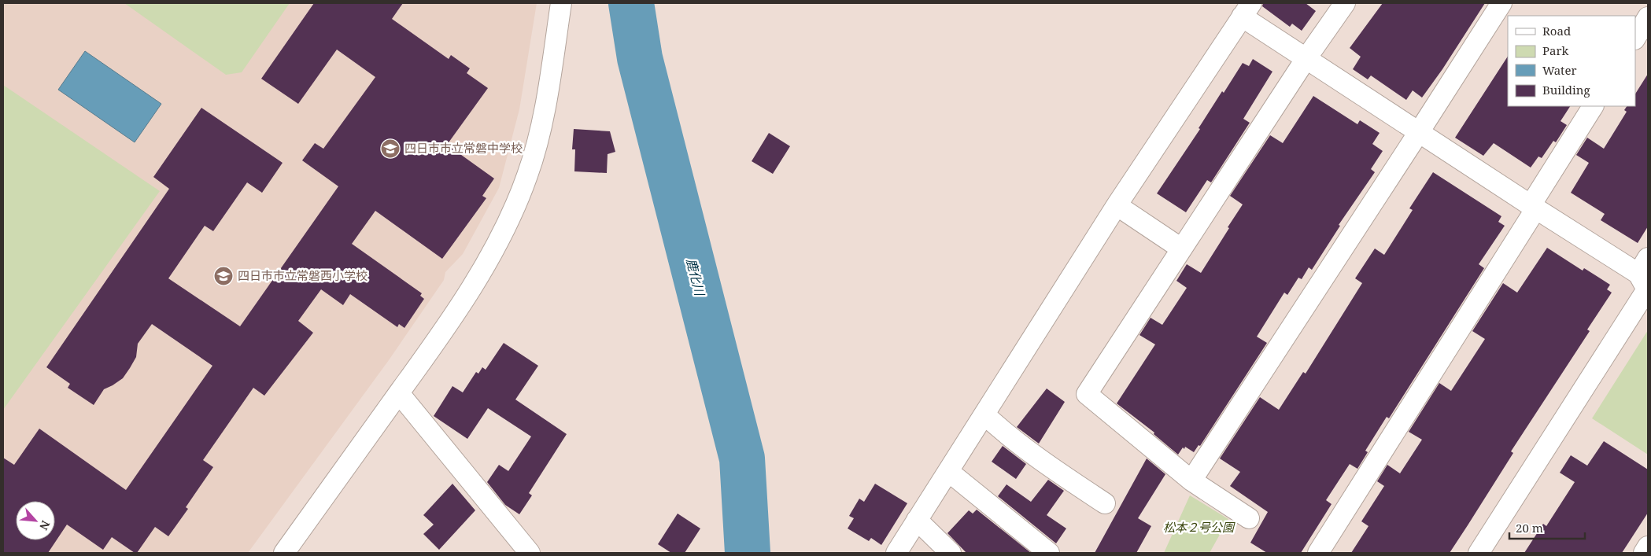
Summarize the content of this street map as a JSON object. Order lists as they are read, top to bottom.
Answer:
{
  "water": ["鹿化川"],
  "parks": ["松本２号公園"],
  "places": {
    "school or university": ["四日市市立常磐中学校", "四日市市立常磐西小学校"]
  },
  "legend": [
    "Road",
    "Park",
    "Water",
    "Building"
  ],
  "scale_bar": "20 m",
  "north": "bottom right"
}
